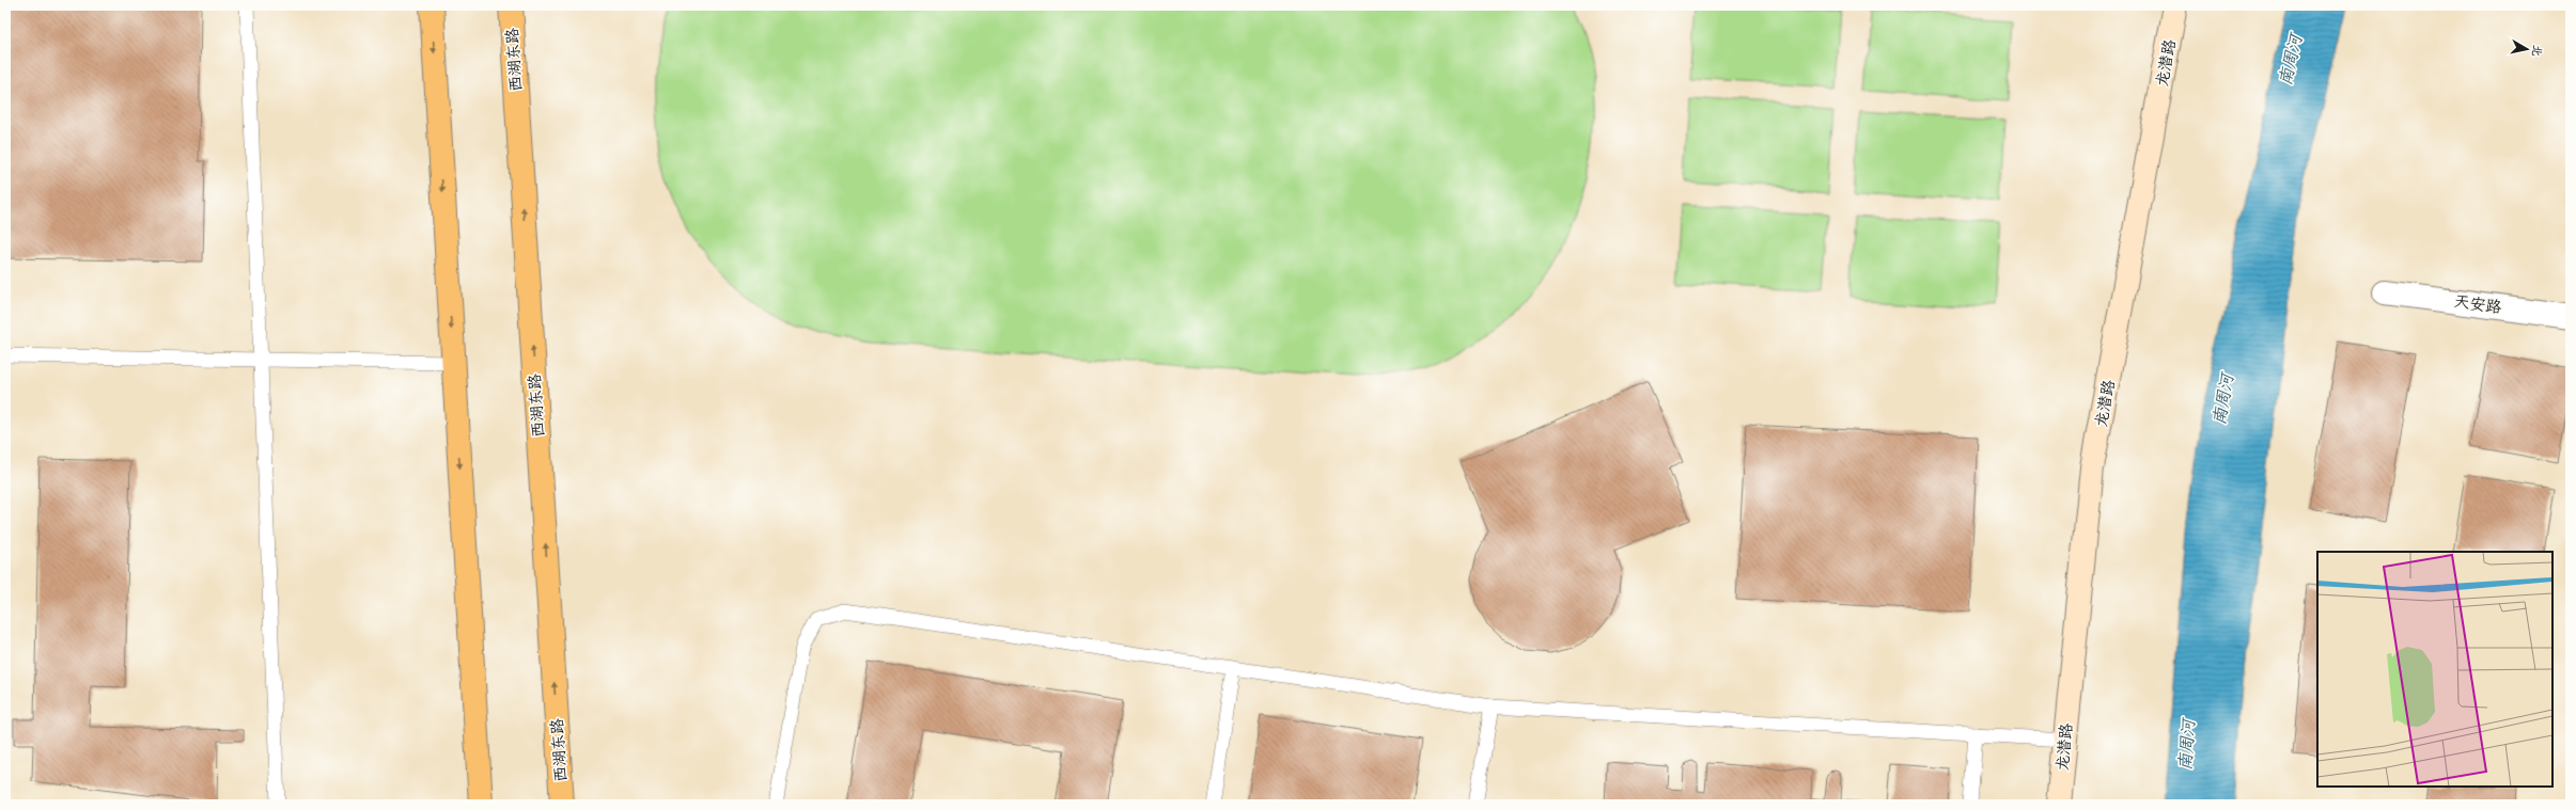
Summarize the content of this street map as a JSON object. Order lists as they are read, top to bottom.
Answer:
{
  "streets": {
    "main road": ["西湖东路"],
    "street": ["龙潜路", "天安路"]
  },
  "water": ["南周河"],
  "north": "right"
}
